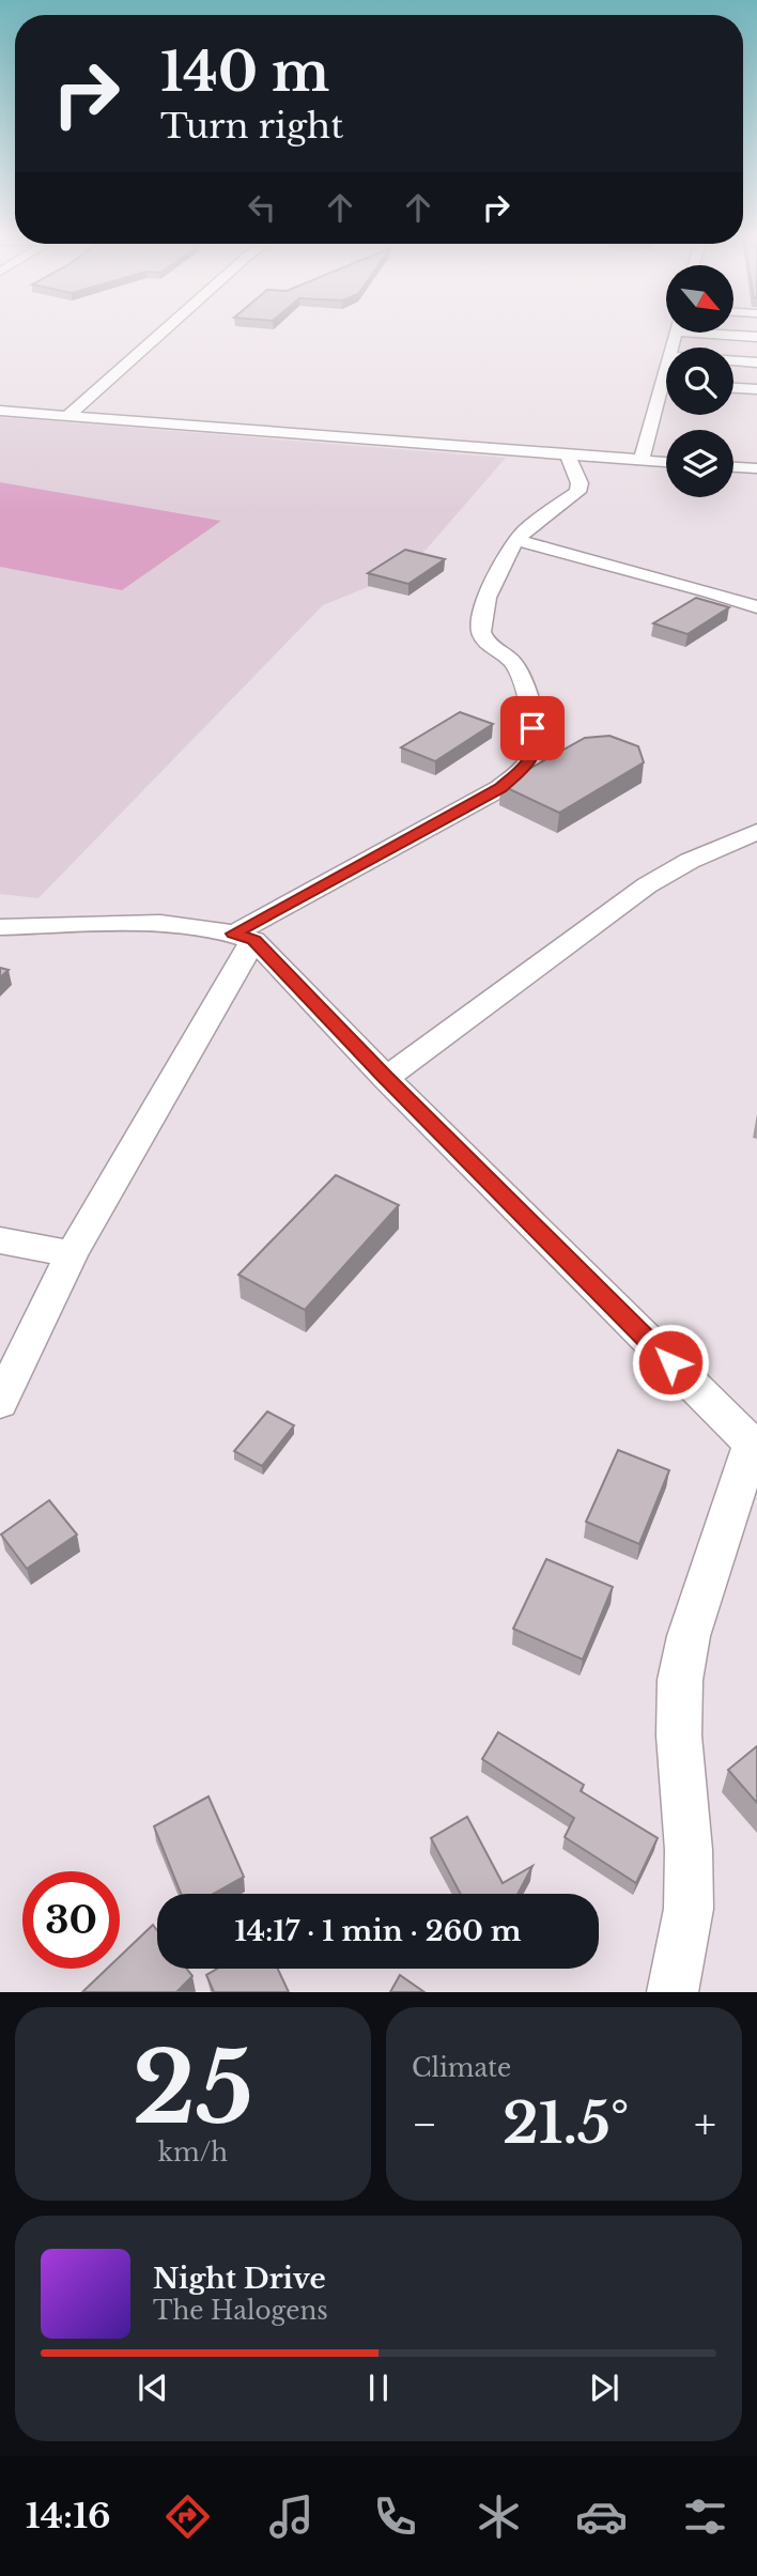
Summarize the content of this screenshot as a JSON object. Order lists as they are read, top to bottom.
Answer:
{
  "north": "bottom right",
  "page": {
    "turn": ["140 m", "Turn right"],
    "limit": "30",
    "trip": "14:17 · 1 min · 260 m",
    "tile": [
      ["25", "km/h"],
      "Climate"
    ],
    "heat": ["−", "21.5°", "+"],
    "song": ["Night Drive", "The Halogens"],
    "tabs": "14:16"
  }
}
